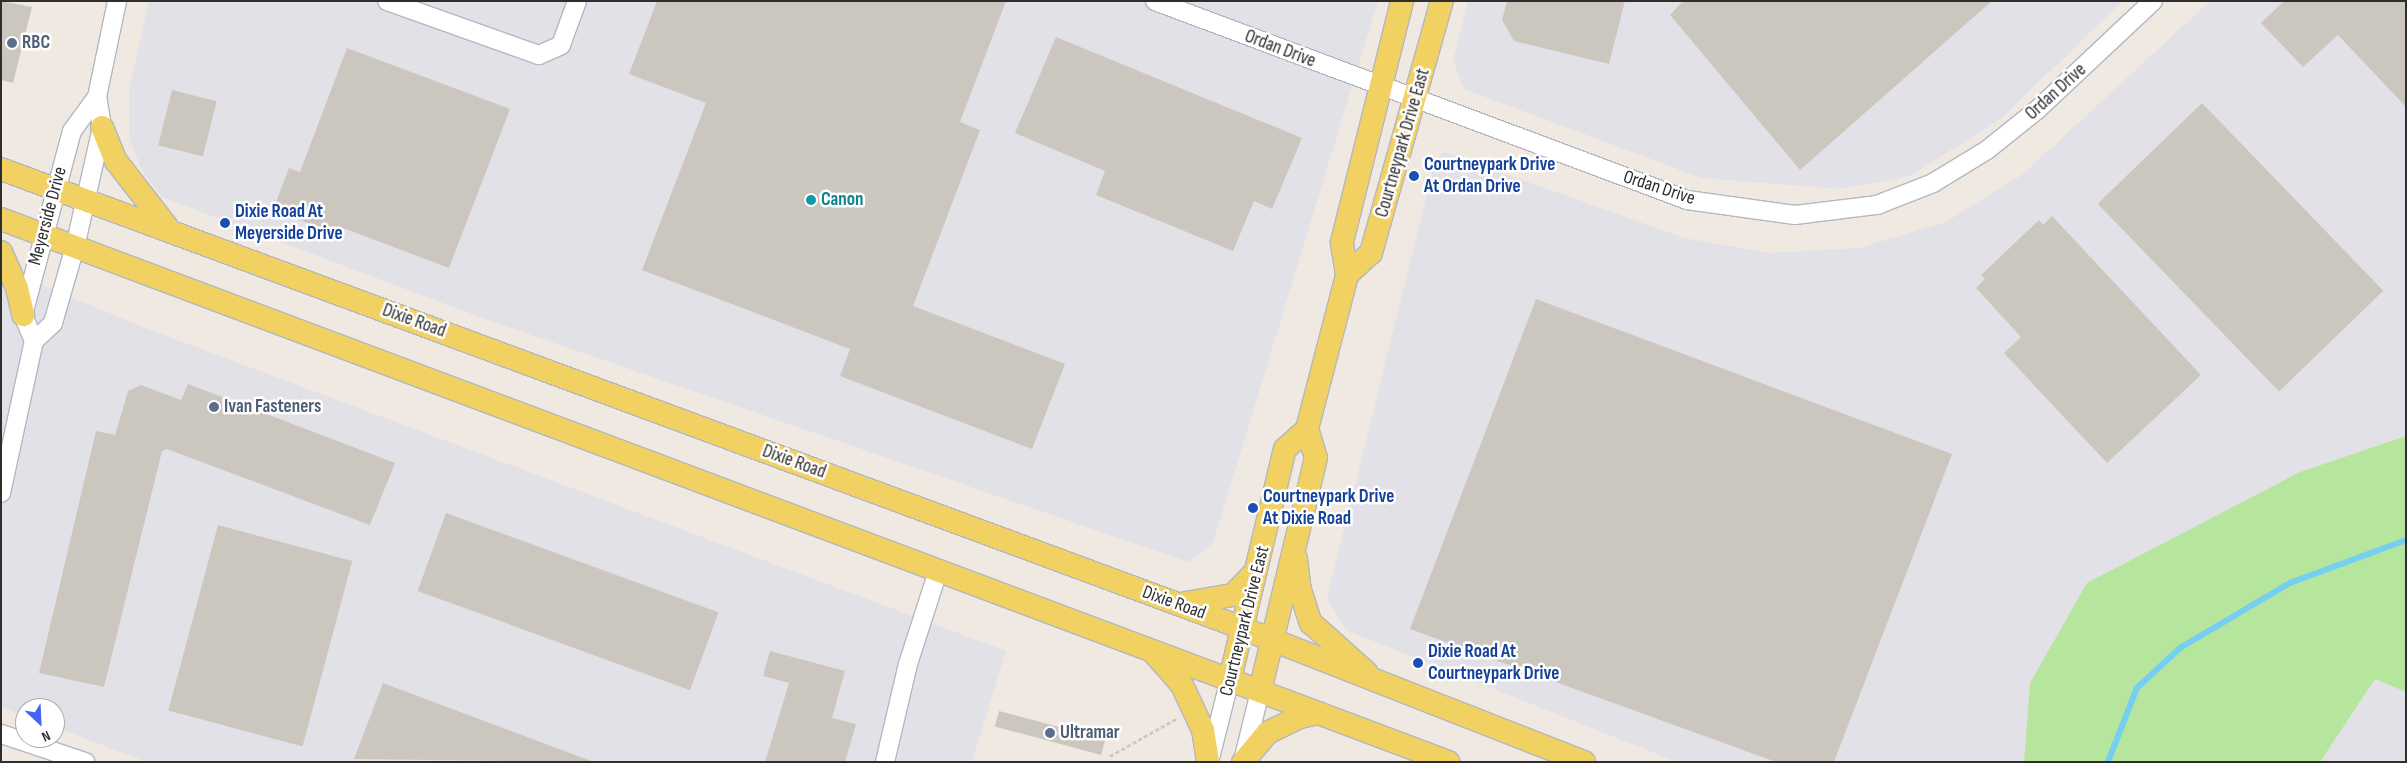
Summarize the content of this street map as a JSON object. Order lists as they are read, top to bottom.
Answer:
{
  "streets": {
    "main road": ["Courtneypark Drive East", "Dixie Road"],
    "street": ["Ordan Drive", "Meyerside Drive"]
  },
  "crossings": [
    ["Ordan Drive", "Courtneypark Drive East"],
    ["Courtneypark Drive East", "Dixie Road"],
    ["Meyerside Drive", "Dixie Road"]
  ],
  "places": [
    "RBC",
    "Courtneypark Drive At Ordan Drive",
    "Canon",
    "Dixie Road At Meyerside Drive",
    "Ivan Fasteners",
    "Courtneypark Drive At Dixie Road",
    "Dixie Road At Courtneypark Drive",
    "Ultramar"
  ],
  "north": "bottom right"
}
